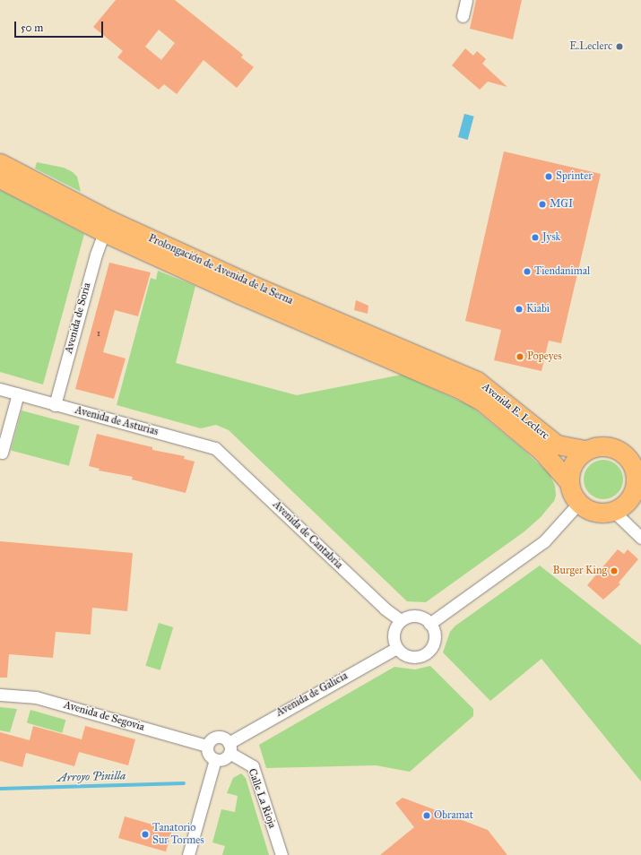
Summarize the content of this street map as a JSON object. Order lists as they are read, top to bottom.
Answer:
{
  "streets": {
    "main road": ["Prolongación de Avenida de la Serna", "Avenida E. Leclerc"],
    "street": [
      "Avenida de Soria",
      "Avenida de Asturias",
      "Avenida de Cantabria",
      "Avenida de Galicia",
      "Avenida de Segovia",
      "Calle La Rioja"
    ]
  },
  "crossings": [
    ["Prolongación de Avenida de la Serna", "Avenida de Soria"],
    ["Prolongación de Avenida de la Serna", "Avenida E. Leclerc"],
    ["Avenida de Soria", "Avenida de Asturias"],
    ["Avenida de Asturias", "Avenida de Cantabria"],
    ["Avenida de Cantabria", "Avenida de Galicia"],
    ["Avenida de Galicia", "Avenida de Segovia"],
    ["Avenida de Galicia", "Calle La Rioja"],
    ["Avenida de Segovia", "Calle La Rioja"]
  ],
  "water": ["Arroyo Pinilla"],
  "places": [
    "E.Leclerc",
    "Sprinter",
    "MGI",
    "Jysk",
    "Tiendanimal",
    "Kiabi",
    "Popeyes",
    "Burger King",
    "Obramat",
    "Tanatorio Sur Tormes"
  ],
  "house_numbers": ["1"],
  "scale_bar": "50 m"
}
